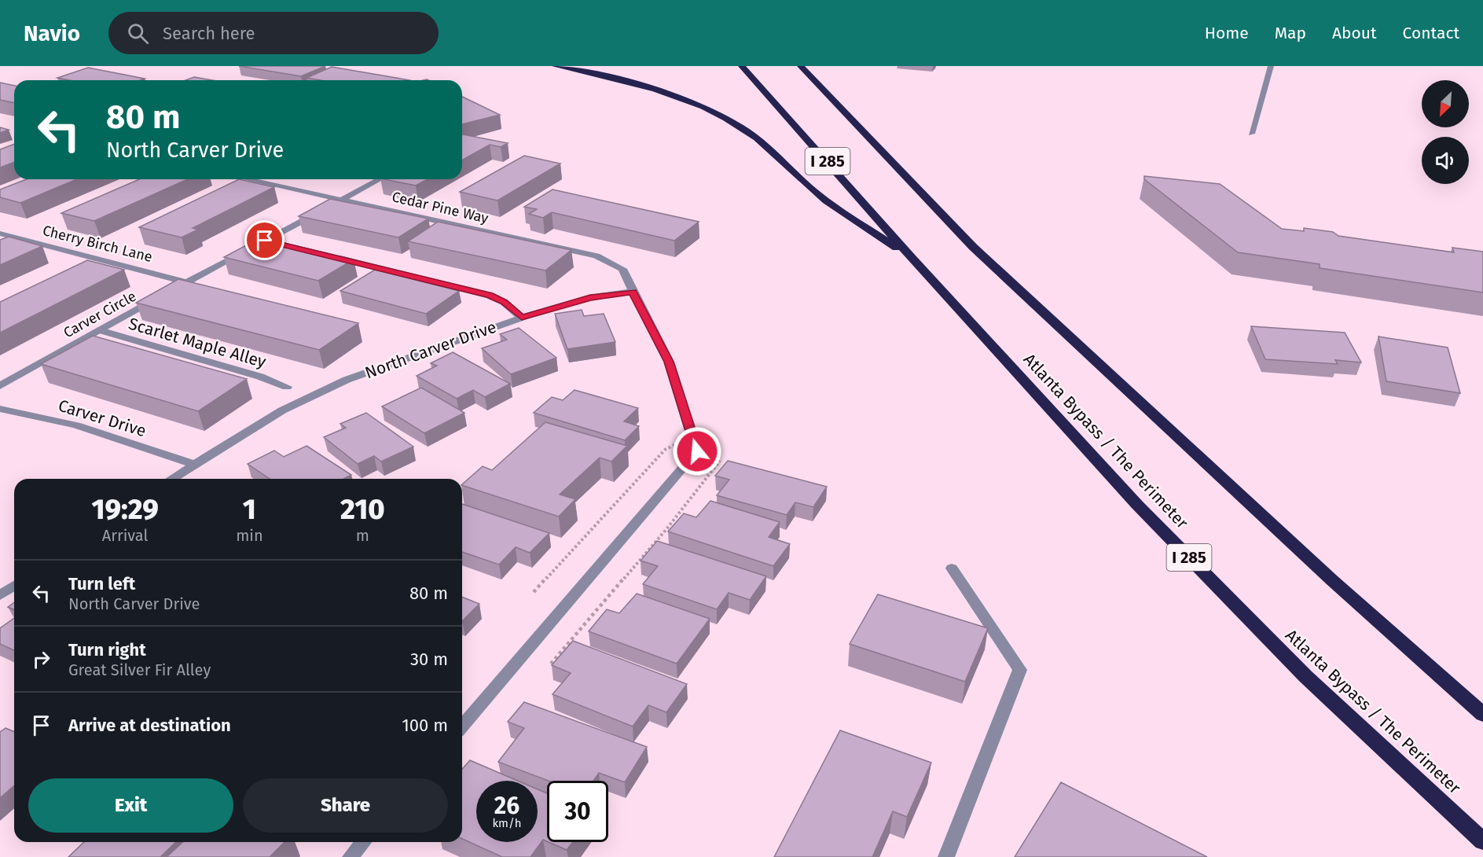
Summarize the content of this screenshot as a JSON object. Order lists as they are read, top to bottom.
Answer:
{
  "streets": {
    "highway": ["I 285", "Atlanta Bypass / The Perimeter"],
    "street": [
      "Cedar Pine Way",
      "Cherry Birch Lane",
      "Carver Circle",
      "Scarlet Maple Alley",
      "North Carver Drive",
      "Carver Drive"
    ]
  },
  "crossings": [
    ["Cedar Pine Way", "Carver Circle"],
    ["Cedar Pine Way", "North Carver Drive"],
    ["Cherry Birch Lane", "Carver Circle"],
    ["Carver Circle", "Scarlet Maple Alley"],
    ["North Carver Drive", "Carver Drive"]
  ],
  "north": "bottom left",
  "page": {
    "header": "Navio",
    "search": "Search here",
    "nav": [
      "Home",
      "Map",
      "About",
      "Contact"
    ],
    "turn": ["80 m", "North Carver Drive"],
    "eta": [
      "19:29",
      "Arrival",
      "1",
      "min",
      "210",
      "m"
    ],
    "list": [
      {
        "name": "Turn left",
        "note": "North Carver Drive",
        "value": "80 m"
      },
      {
        "name": "Turn right",
        "note": "Great Silver Fir Alley",
        "value": "30 m"
      },
      {
        "name": "Arrive at destination",
        "value": "100 m"
      }
    ],
    "buttons": ["Exit", "Share"],
    "speed": "26 km/h",
    "limit": "30"
  }
}
